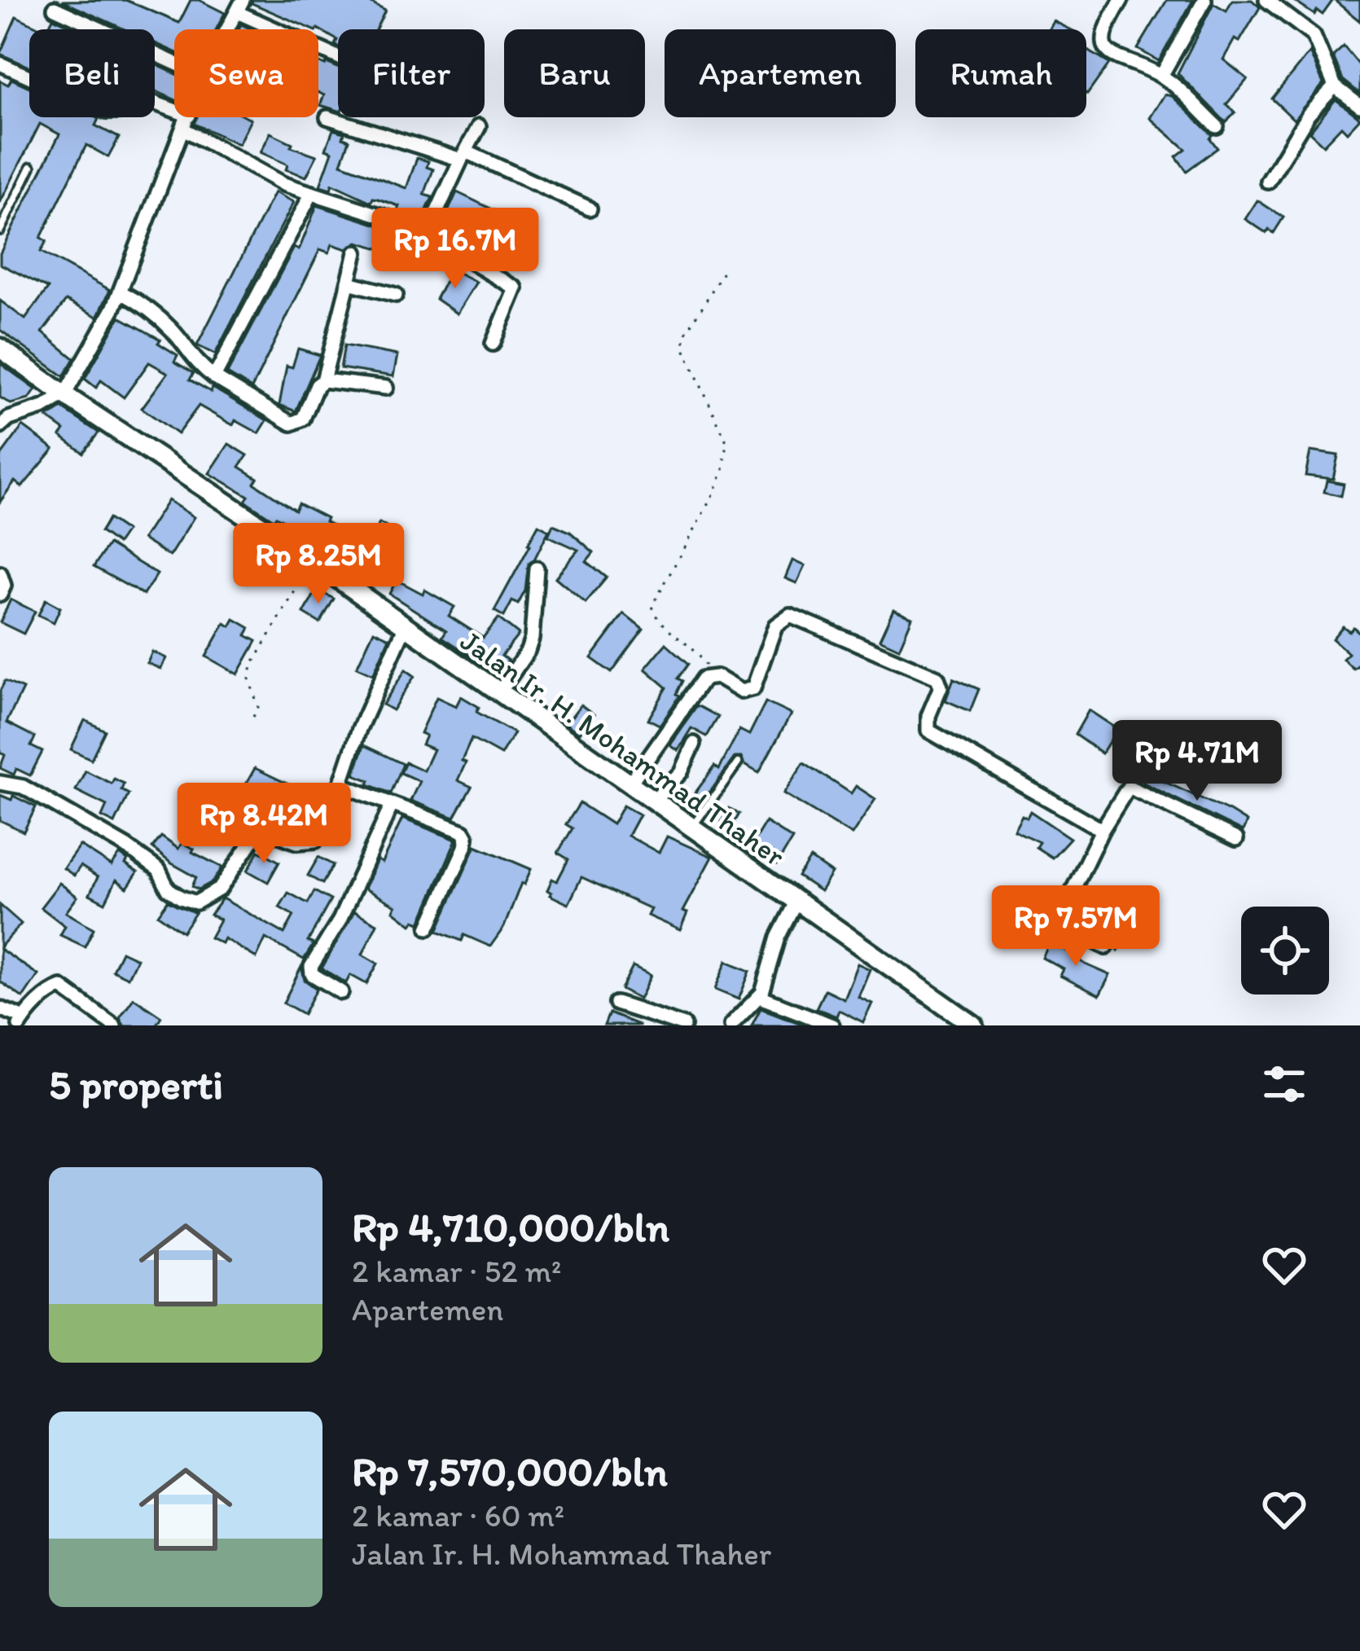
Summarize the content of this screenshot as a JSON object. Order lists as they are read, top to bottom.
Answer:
{
  "streets": {
    "main road": ["Jalan Ir. H. Mohammad Thaher"]
  },
  "page": {
    "chip": [
      "Beli",
      "Sewa",
      "Filter",
      "Baru",
      "Apartemen",
      "Rumah"
    ],
    "price": [
      "Rp 16.7M",
      "Rp 8.25M",
      "Rp 4.71M",
      "Rp 8.42M",
      "Rp 7.57M"
    ],
    "heading": "5 properti",
    "list": [
      {
        "name": "Rp 4,710,000/bln",
        "note": "2 kamar · 52 m² · Apartemen"
      },
      {
        "name": "Rp 7,570,000/bln",
        "note": "2 kamar · 60 m² · Jalan Ir. H. Mohammad Thaher"
      }
    ]
  }
}
